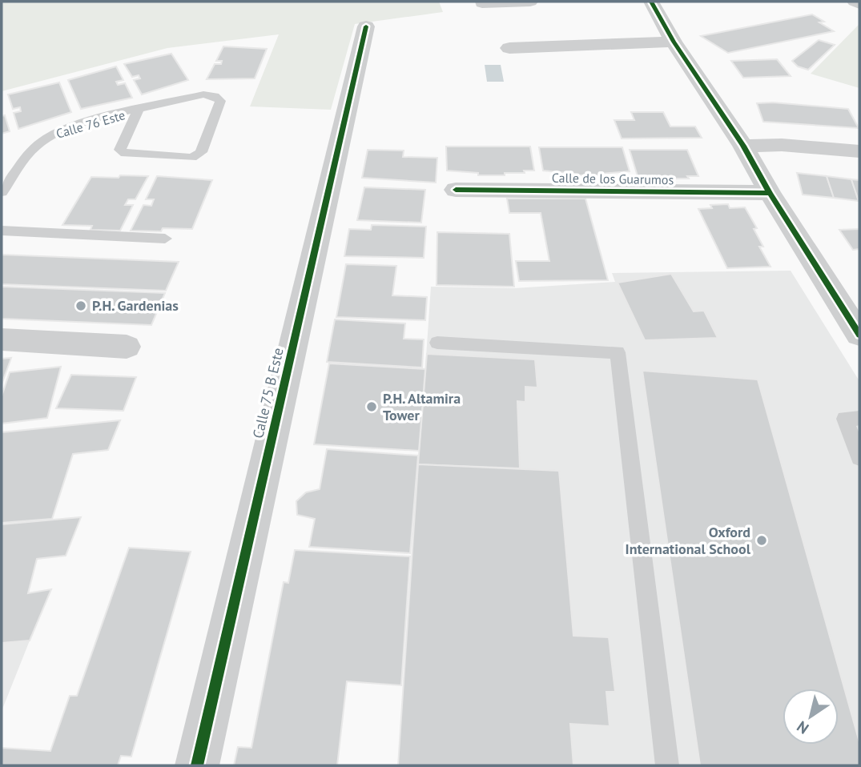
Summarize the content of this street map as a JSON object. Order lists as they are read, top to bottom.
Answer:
{
  "streets": {
    "street": ["Calle de los Guarumos", "Calle 75 B Este"],
    "lane": ["Calle 76 Este"]
  },
  "places": ["P.H. Gardenias", "P.H. Altamira Tower", "Oxford International School"],
  "north": "bottom left"
}
